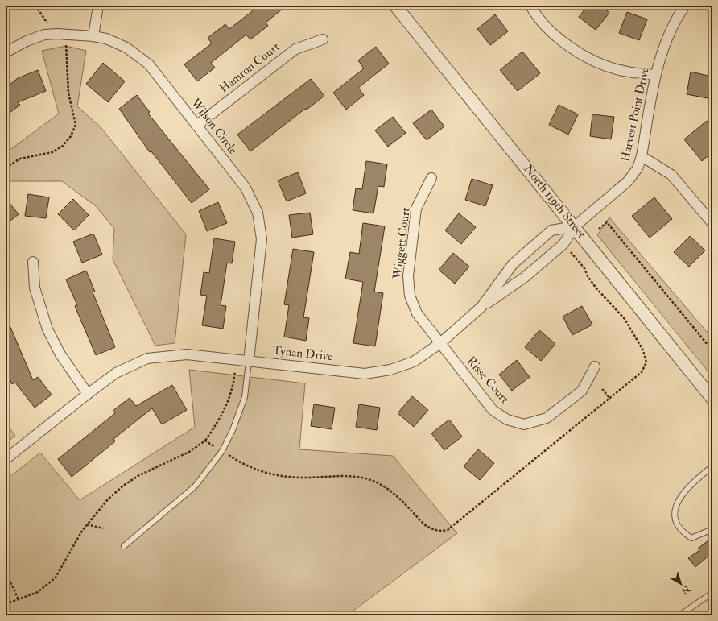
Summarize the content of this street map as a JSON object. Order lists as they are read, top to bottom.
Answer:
{
  "streets": {
    "street": [
      "Hamron Court",
      "Harvest Point Drive",
      "Wilson Circle",
      "North 119th Street",
      "Wiggett Court",
      "Tynan Drive",
      "Risse Court"
    ]
  },
  "crossings": [
    ["Hamron Court", "Wilson Circle"],
    ["Harvest Point Drive", "North 119th Street"],
    ["Harvest Point Drive", "Tynan Drive"],
    ["Wilson Circle", "Tynan Drive"],
    ["North 119th Street", "Tynan Drive"],
    ["Wiggett Court", "Tynan Drive"],
    ["Wiggett Court", "Risse Court"],
    ["Tynan Drive", "Risse Court"]
  ],
  "north": "bottom right"
}
